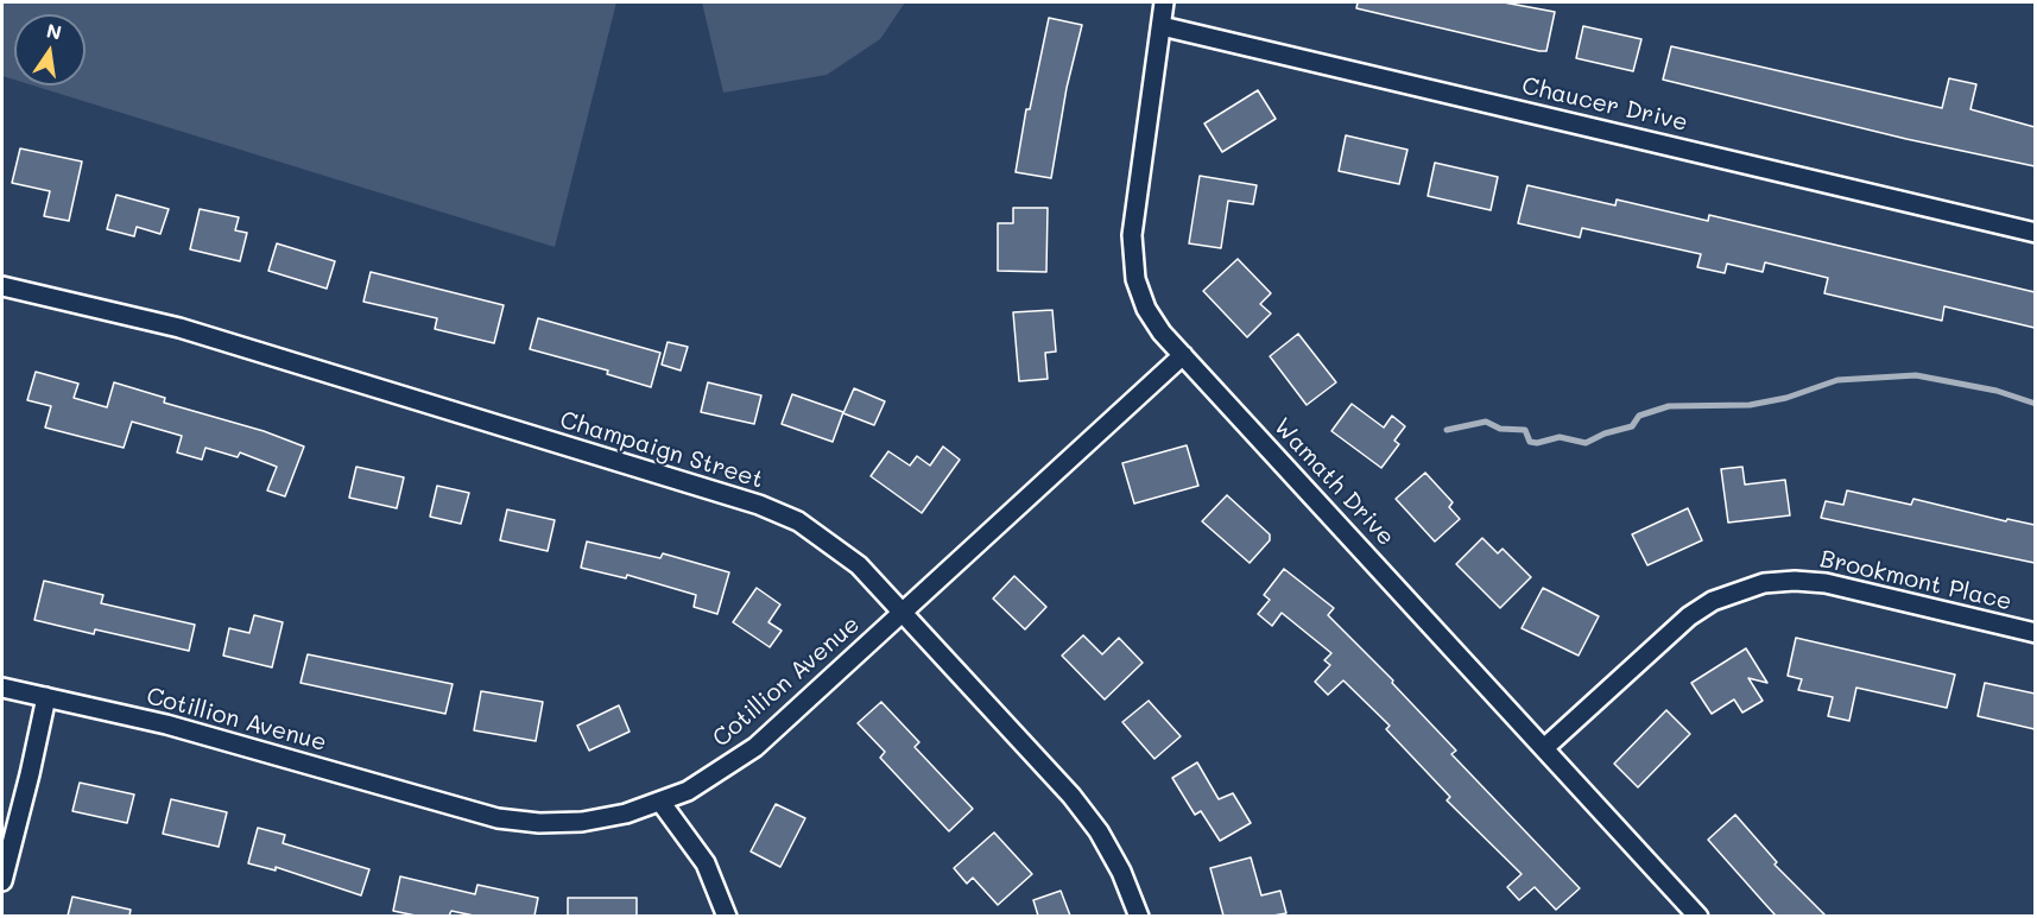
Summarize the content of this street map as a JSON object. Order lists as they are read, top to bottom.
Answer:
{
  "streets": {
    "street": [
      "Chaucer Drive",
      "Champaign Street",
      "Wamath Drive",
      "Brookmont Place",
      "Cotillion Avenue"
    ]
  },
  "crossings": [
    ["Chaucer Drive", "Wamath Drive"],
    ["Champaign Street", "Cotillion Avenue"],
    ["Wamath Drive", "Brookmont Place"],
    ["Wamath Drive", "Cotillion Avenue"]
  ],
  "north": "top"
}
